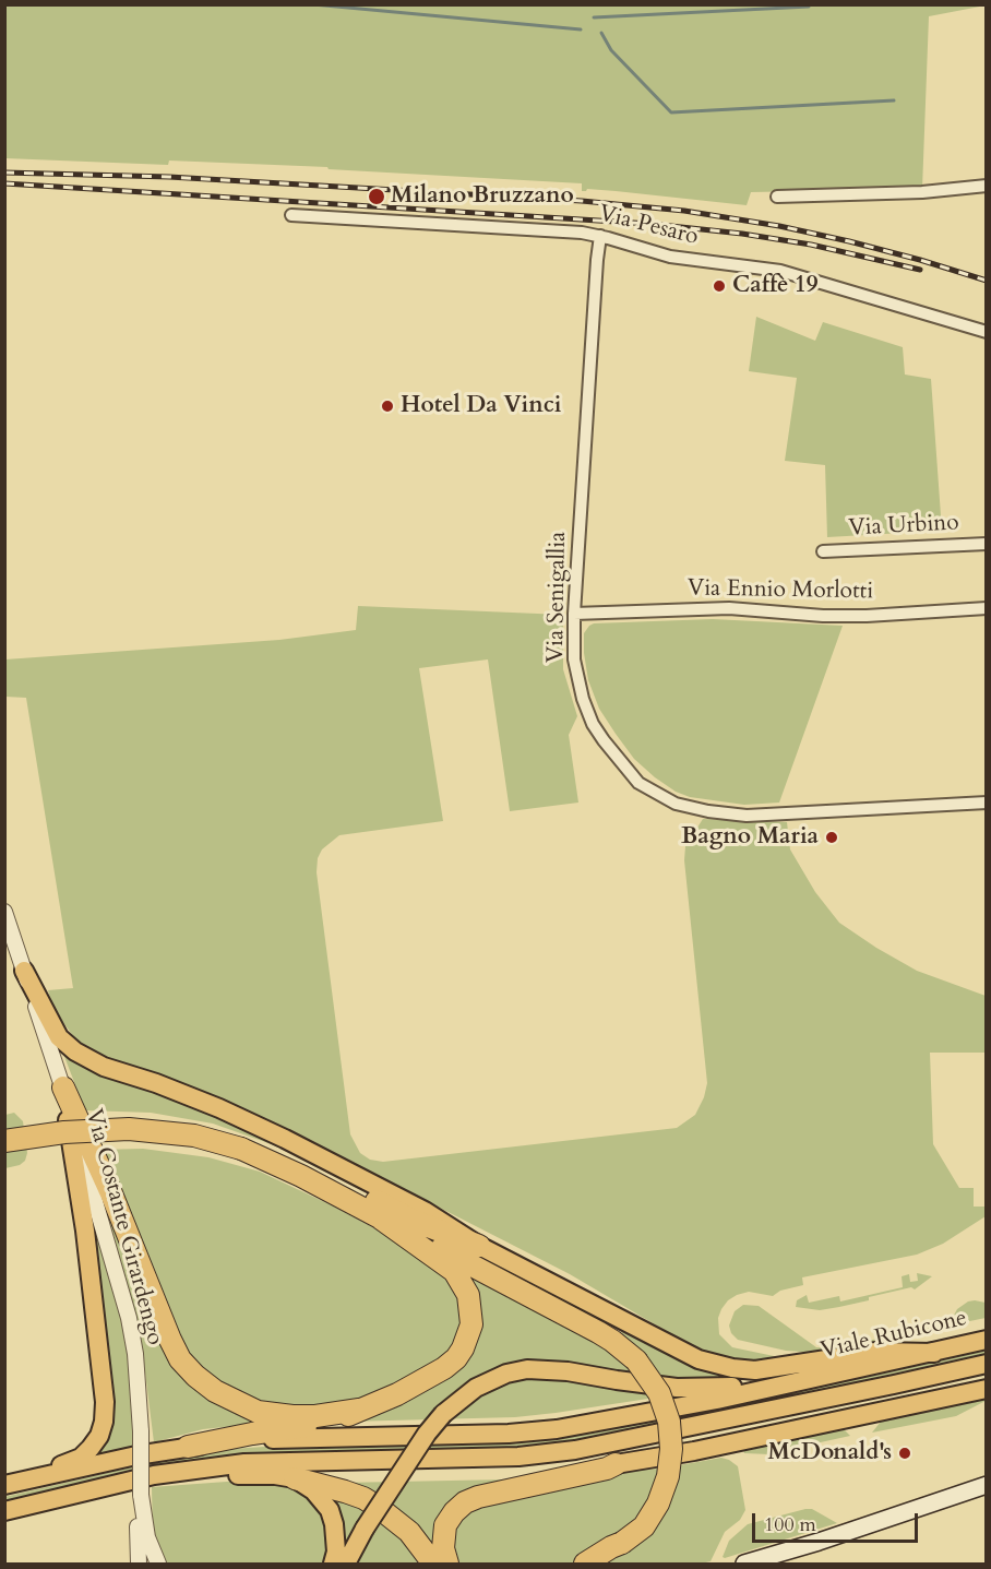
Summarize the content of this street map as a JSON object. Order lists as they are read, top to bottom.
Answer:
{
  "streets": {
    "highway": ["Viale Rubicone"],
    "street": [
      "Via Pesaro",
      "Via Urbino",
      "Via Ennio Morlotti",
      "Via Senigallia",
      "Via Costante Girardengo"
    ]
  },
  "crossings": [
    ["Via Pesaro", "Via Senigallia"],
    ["Via Ennio Morlotti", "Via Senigallia"]
  ],
  "places": [
    "Milano Bruzzano",
    "Caffè 19",
    "Hotel Da Vinci",
    "Bagno Maria",
    "McDonald's"
  ],
  "scale_bar": "100 m"
}
